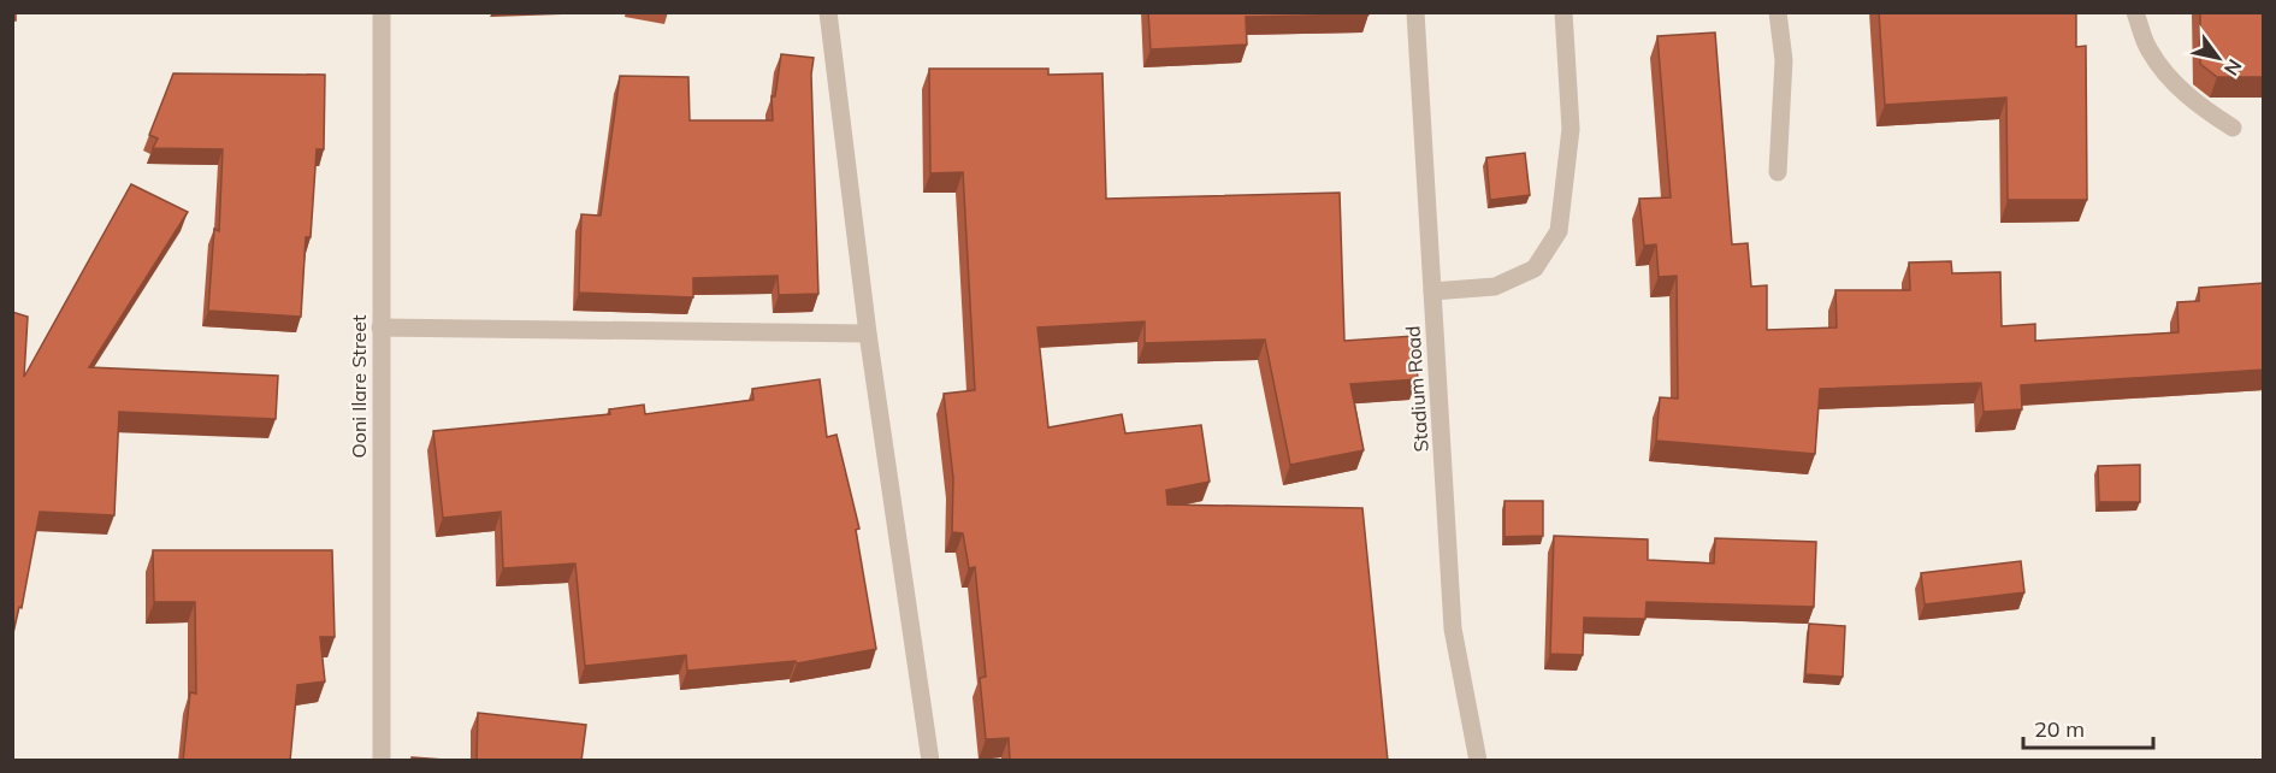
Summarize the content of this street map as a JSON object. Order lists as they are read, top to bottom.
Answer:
{
  "streets": {
    "street": ["Ooni Ilare Street", "Stadium Road"]
  },
  "scale_bar": "20 m",
  "north": "bottom right"
}
